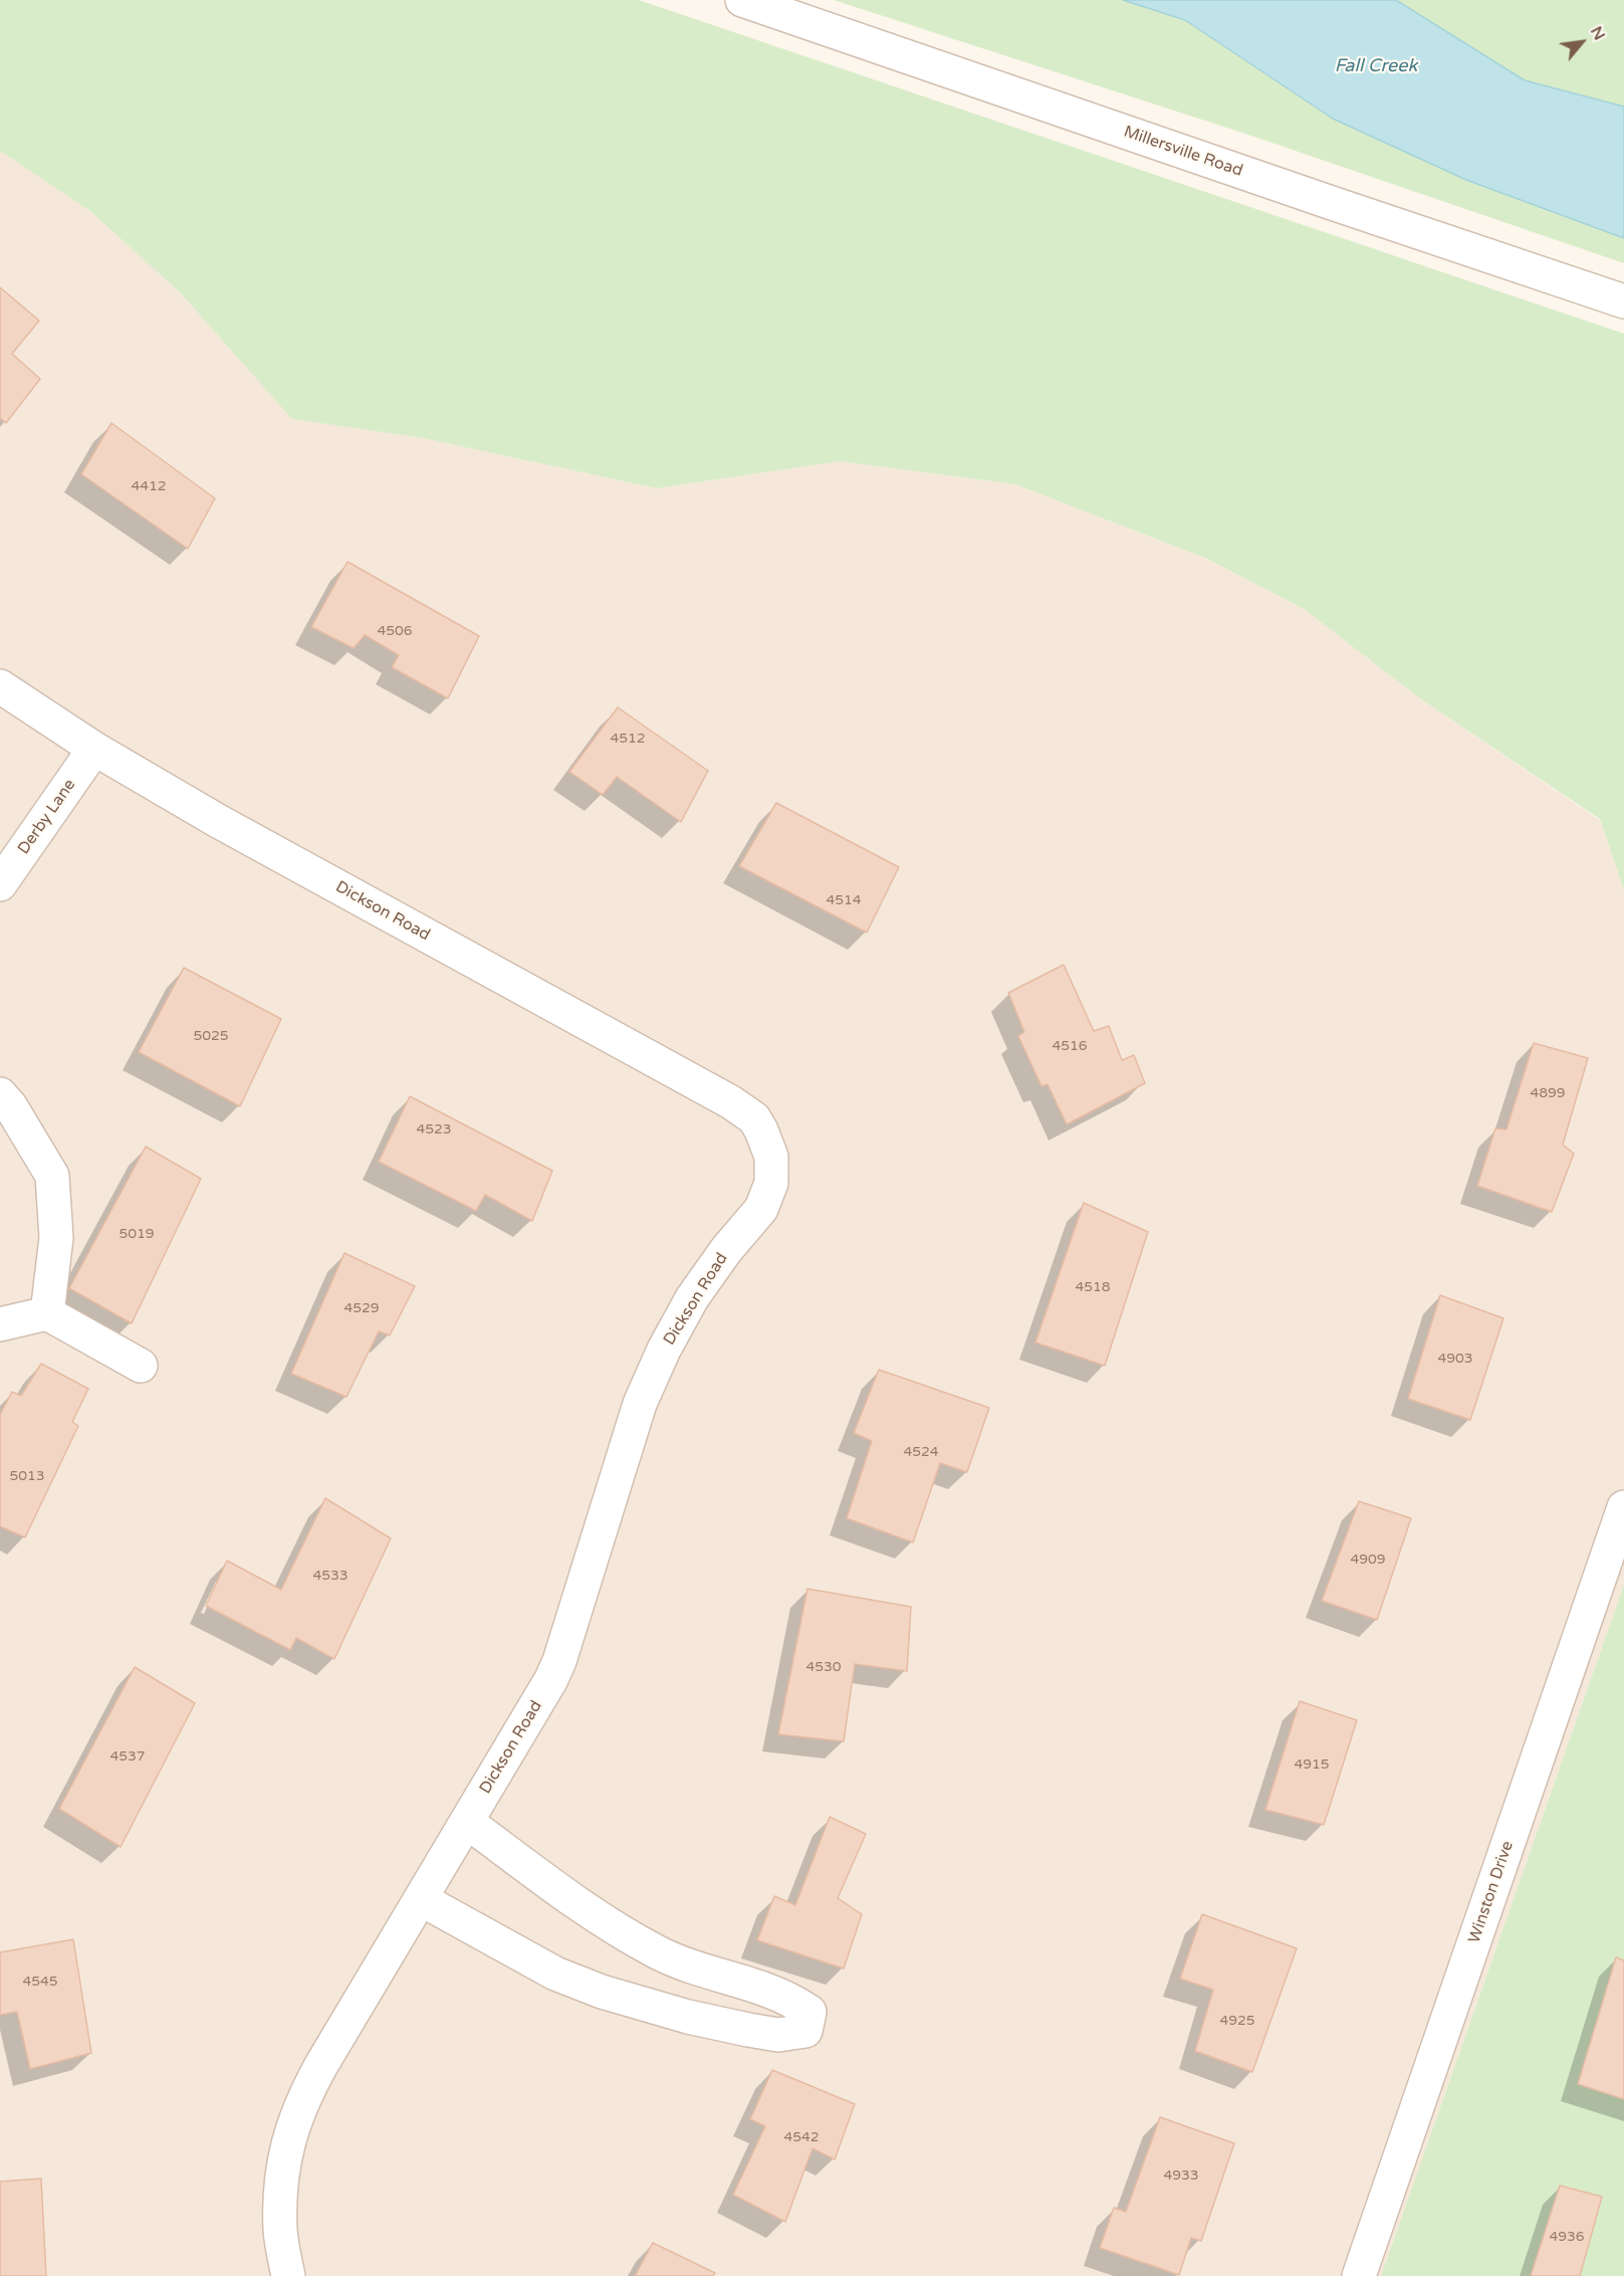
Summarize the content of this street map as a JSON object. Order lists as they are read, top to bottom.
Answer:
{
  "streets": {
    "street": [
      "Millersville Road",
      "Derby Lane",
      "Dickson Road",
      "Winston Drive"
    ]
  },
  "crossings": [
    ["Derby Lane", "Dickson Road"]
  ],
  "water": ["Fall Creek"],
  "house_numbers": [
    "4412",
    "4506",
    "4512",
    "4514",
    "5025",
    "4516",
    "4899",
    "4523",
    "5019",
    "4518",
    "4529",
    "4903",
    "4524",
    "5013",
    "4909",
    "4533",
    "4530",
    "4537",
    "4915",
    "4545",
    "4925",
    "4542",
    "4933",
    "4936"
  ],
  "north": "top right"
}
